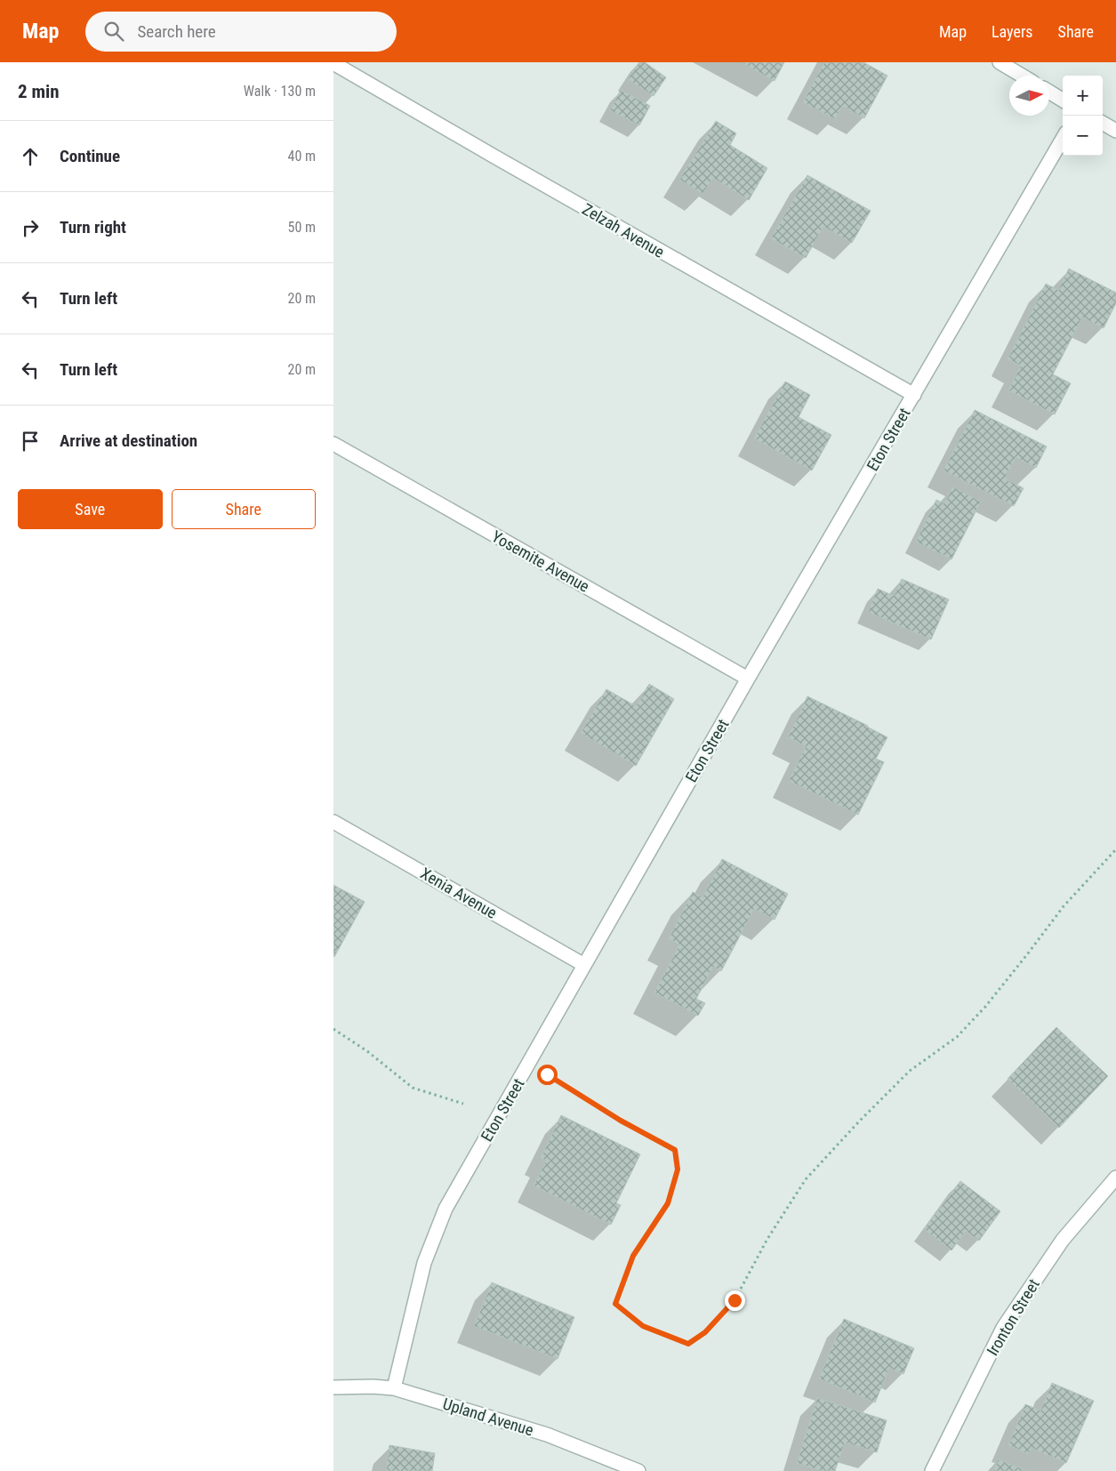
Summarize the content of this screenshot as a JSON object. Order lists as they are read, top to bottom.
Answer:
{
  "streets": {
    "street": [
      "Zelzah Avenue",
      "Eton Street",
      "Yosemite Avenue",
      "Xenia Avenue",
      "Ironton Street",
      "Upland Avenue"
    ]
  },
  "crossings": [
    ["Zelzah Avenue", "Eton Street"],
    ["Eton Street", "Yosemite Avenue"],
    ["Eton Street", "Xenia Avenue"],
    ["Eton Street", "Upland Avenue"]
  ],
  "north": "right",
  "page": {
    "header": "Map",
    "search": "Search here",
    "nav": ["Map", "Layers", "Share"],
    "heading": ["2 min", "Walk · 130 m"],
    "map_buttons": ["+", "−"],
    "list": [
      ["Continue", "40 m"],
      ["Turn right", "50 m"],
      ["Turn left", "20 m"],
      ["Turn left", "20 m"],
      "Arrive at destination"
    ],
    "buttons": ["Save", "Share"]
  }
}
